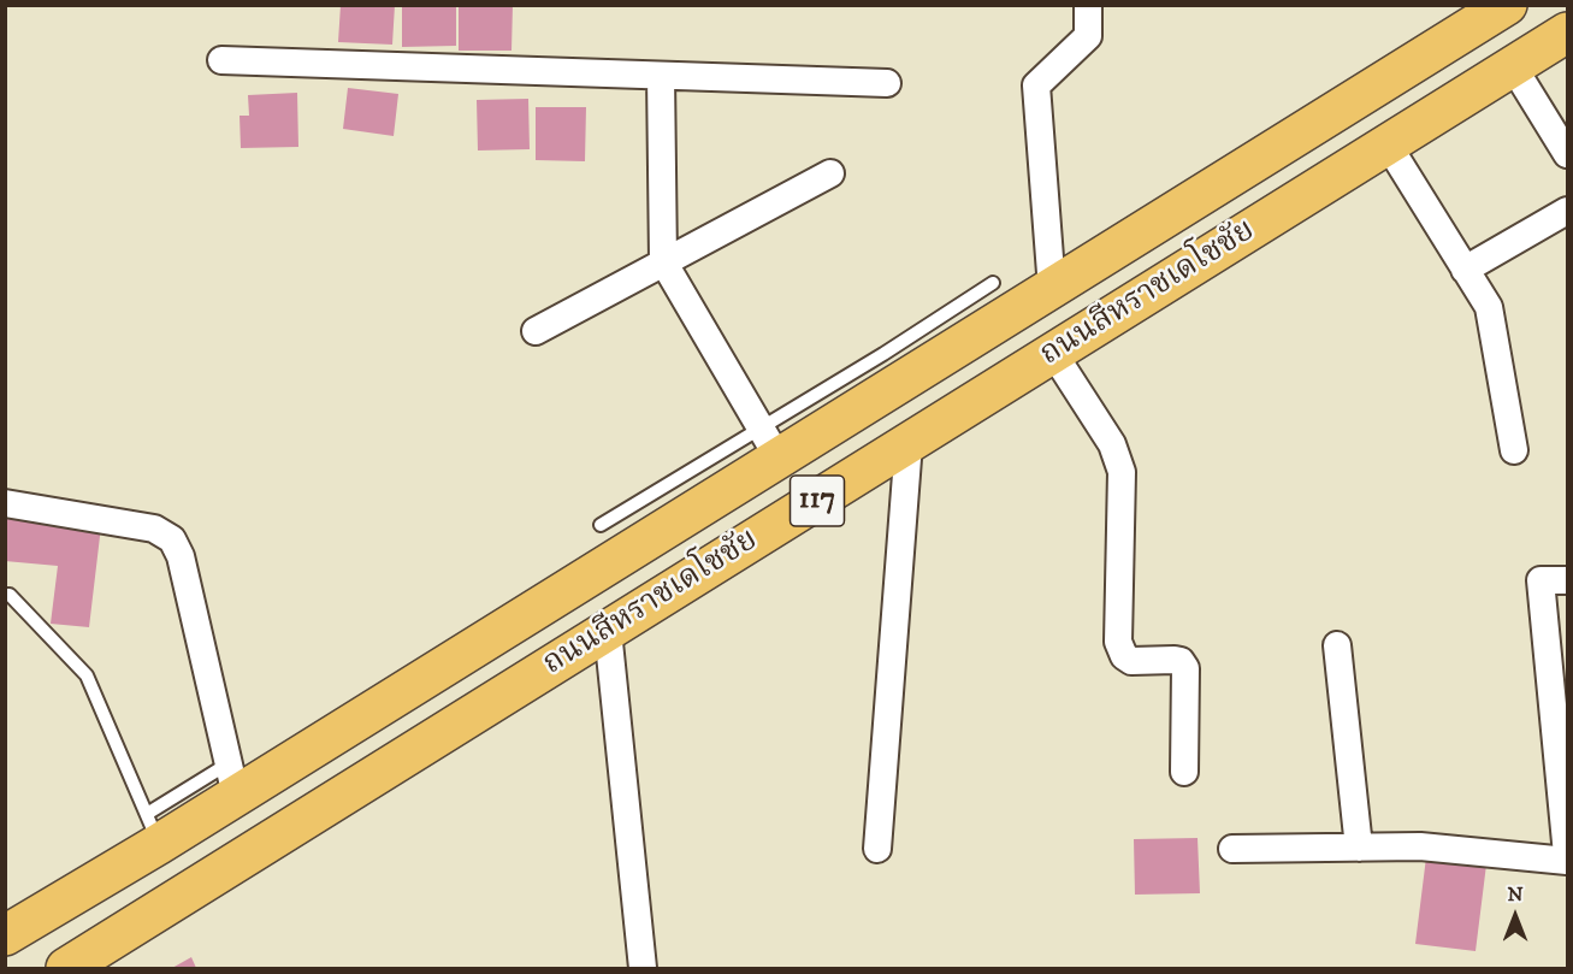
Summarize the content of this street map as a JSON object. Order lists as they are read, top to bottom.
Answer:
{
  "streets": {
    "main road": ["ถนนสีหราชเดโชชัย", "117"]
  },
  "north": "top"
}
